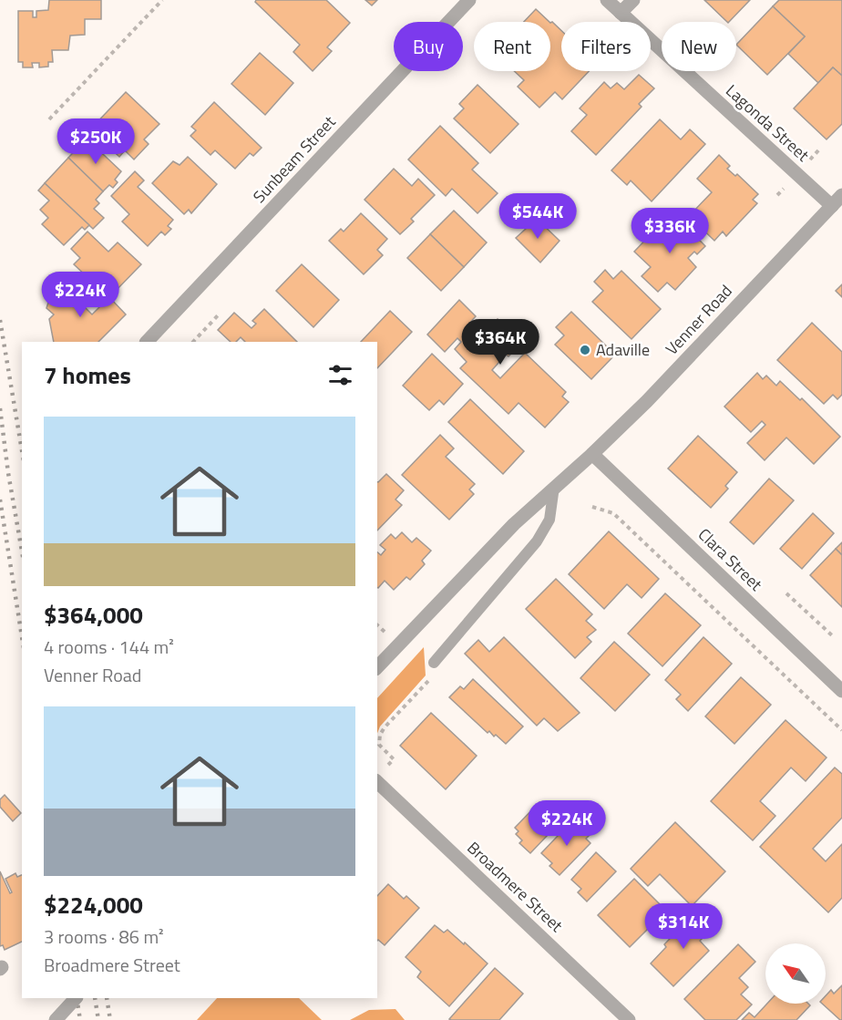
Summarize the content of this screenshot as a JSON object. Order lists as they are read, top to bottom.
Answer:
{
  "streets": {
    "street": [
      "Lagonda Street",
      "Sunbeam Street",
      "Venner Road",
      "Clara Street",
      "Broadmere Street"
    ]
  },
  "crossings": [
    ["Lagonda Street", "Venner Road"],
    ["Venner Road", "Clara Street"]
  ],
  "places": ["Adaville"],
  "north": "top left",
  "page": {
    "chip": [
      "Buy",
      "Rent",
      "Filters",
      "New"
    ],
    "price": [
      "$250K",
      "$544K",
      "$336K",
      "$224K",
      "$364K",
      "$224K",
      "$314K"
    ],
    "heading": "7 homes",
    "list": [
      {
        "name": "$364,000",
        "note": "4 rooms · 144 m² · Venner Road"
      },
      {
        "name": "$224,000",
        "note": "3 rooms · 86 m² · Broadmere Street"
      }
    ]
  }
}
